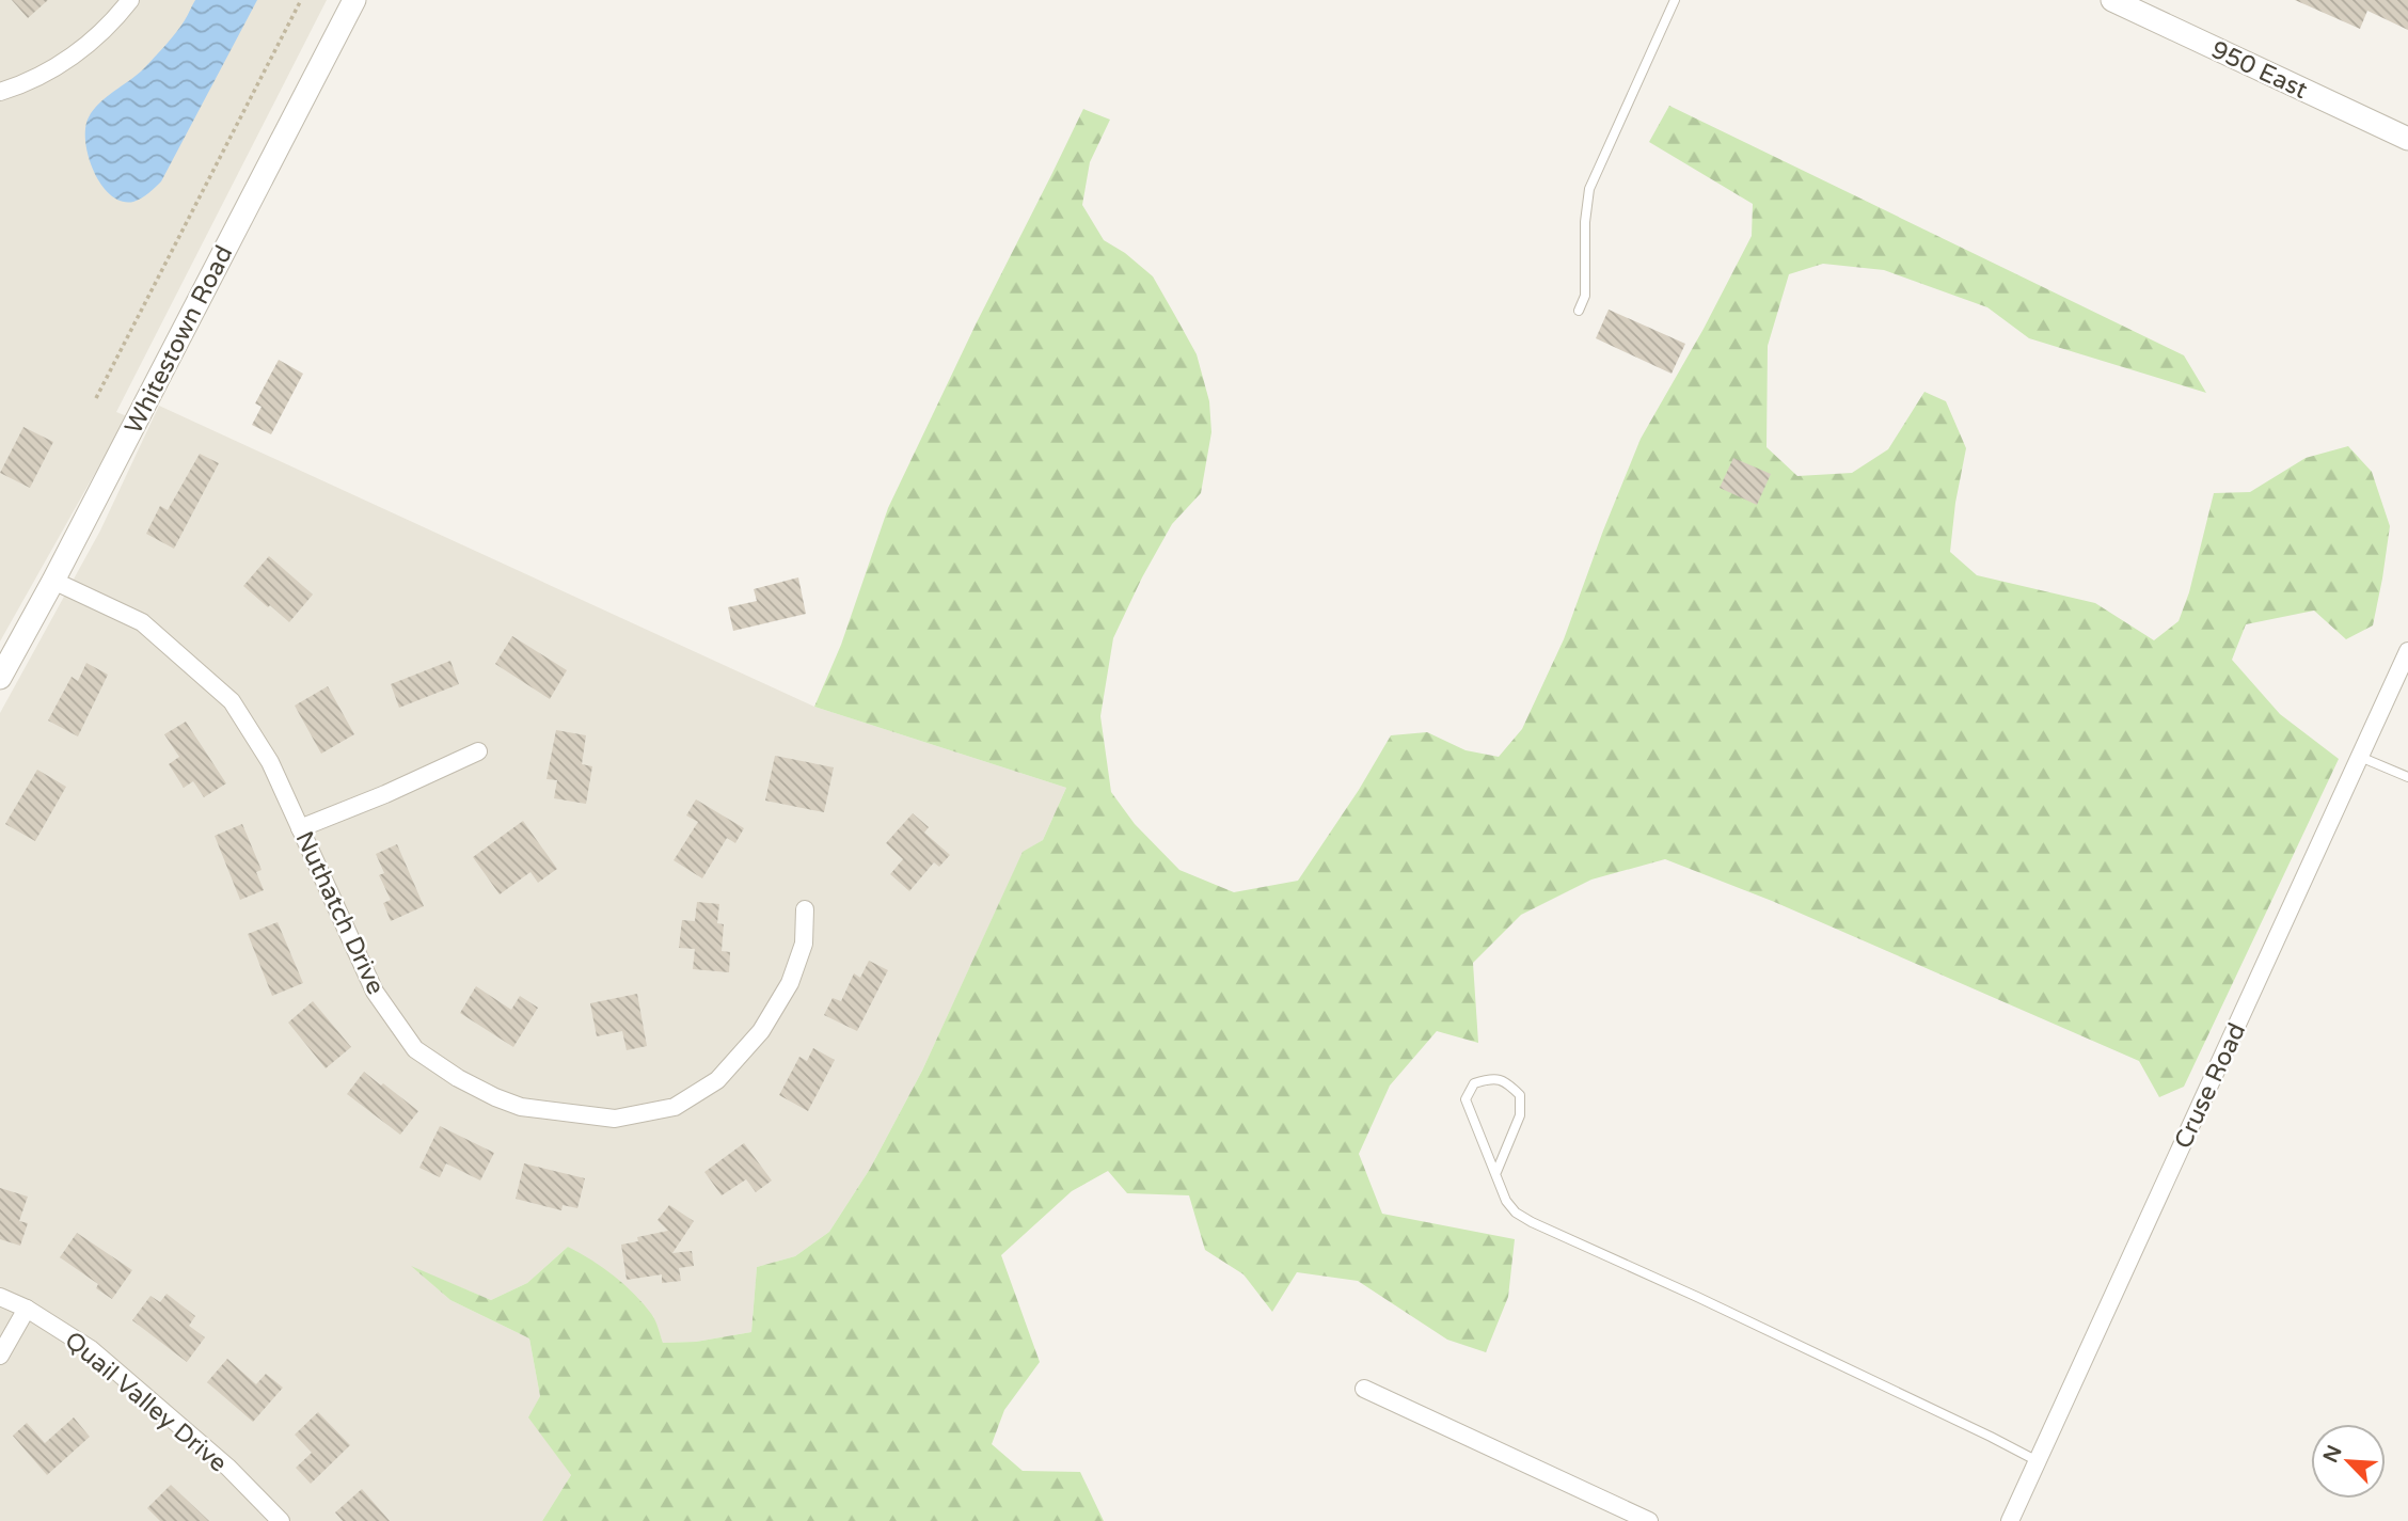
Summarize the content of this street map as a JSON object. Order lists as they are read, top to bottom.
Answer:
{
  "streets": {
    "street": [
      "950 East",
      "Whitestown Road",
      "Nuthatch Drive",
      "Cruse Road",
      "Quail Valley Drive"
    ]
  },
  "crossings": [
    ["Whitestown Road", "Nuthatch Drive"]
  ],
  "north": "top left"
}
